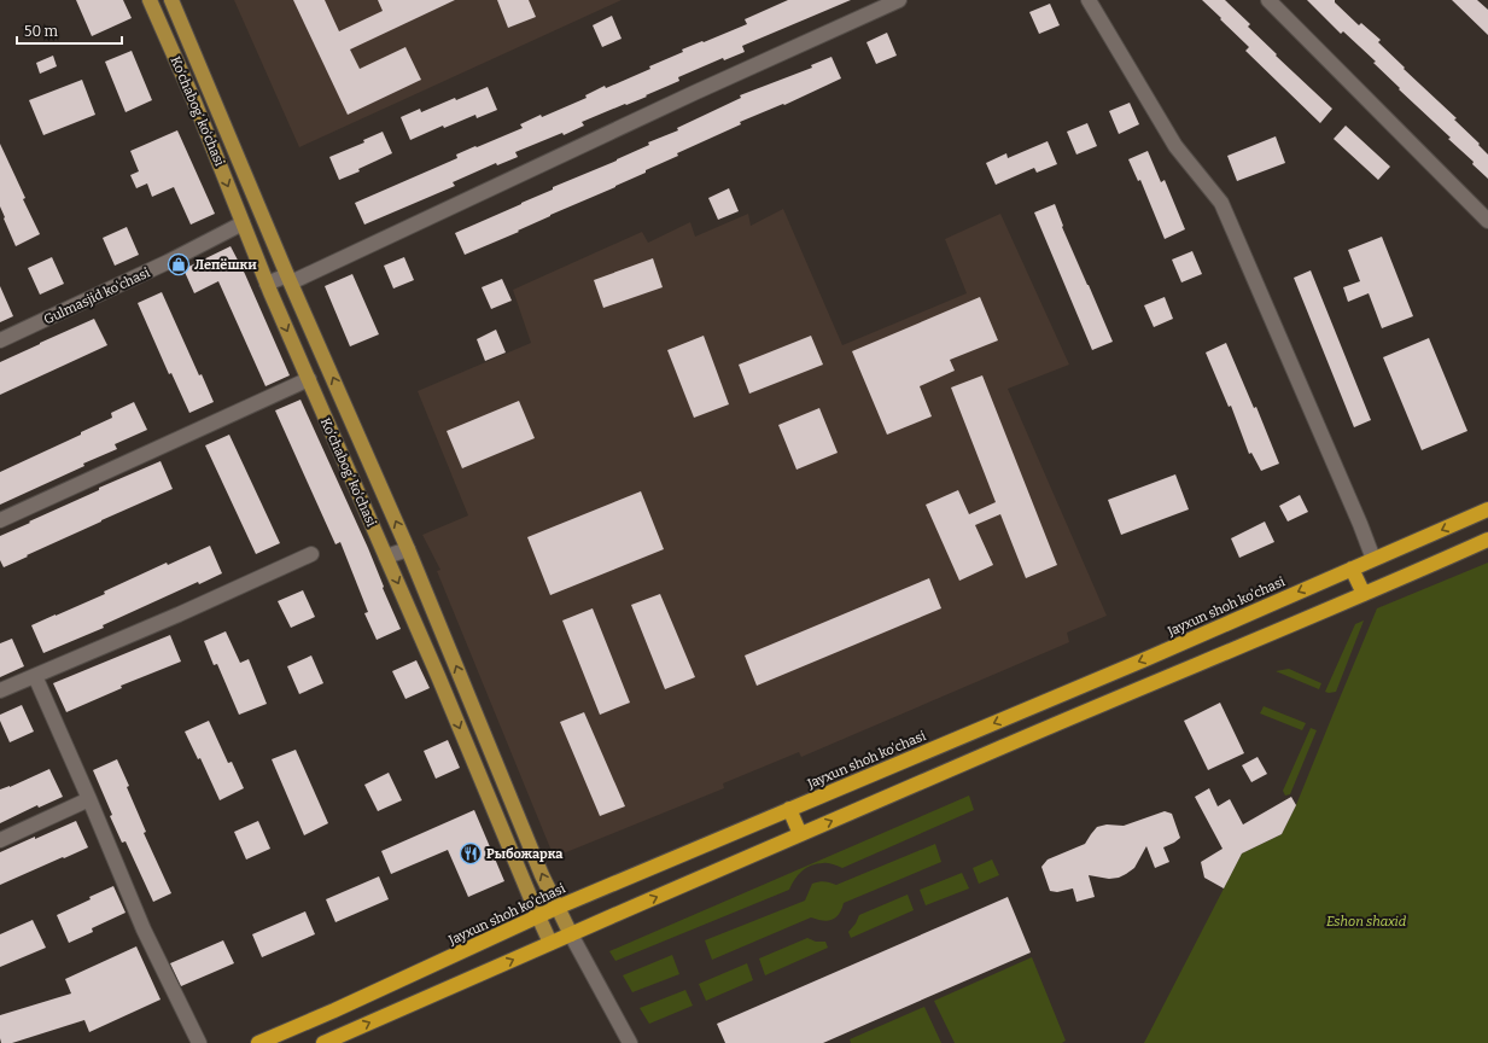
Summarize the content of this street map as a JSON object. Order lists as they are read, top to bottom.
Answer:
{
  "streets": {
    "highway": ["Jayxun shoh ko'chasi"],
    "main road": ["Ko‘chabog‘ ko‘chasi"],
    "street": ["Gulmasjid ko'chasi"]
  },
  "crossings": [
    ["Ko‘chabog‘ ko‘chasi", "Gulmasjid ko'chasi"],
    ["Ko‘chabog‘ ko‘chasi", "Jayxun shoh ko'chasi"]
  ],
  "parks": ["Eshon shaxid"],
  "places": {
    "shop": ["Лепёшки"],
    "restaurant": ["Рыбожарка"]
  },
  "scale_bar": "50 m"
}
